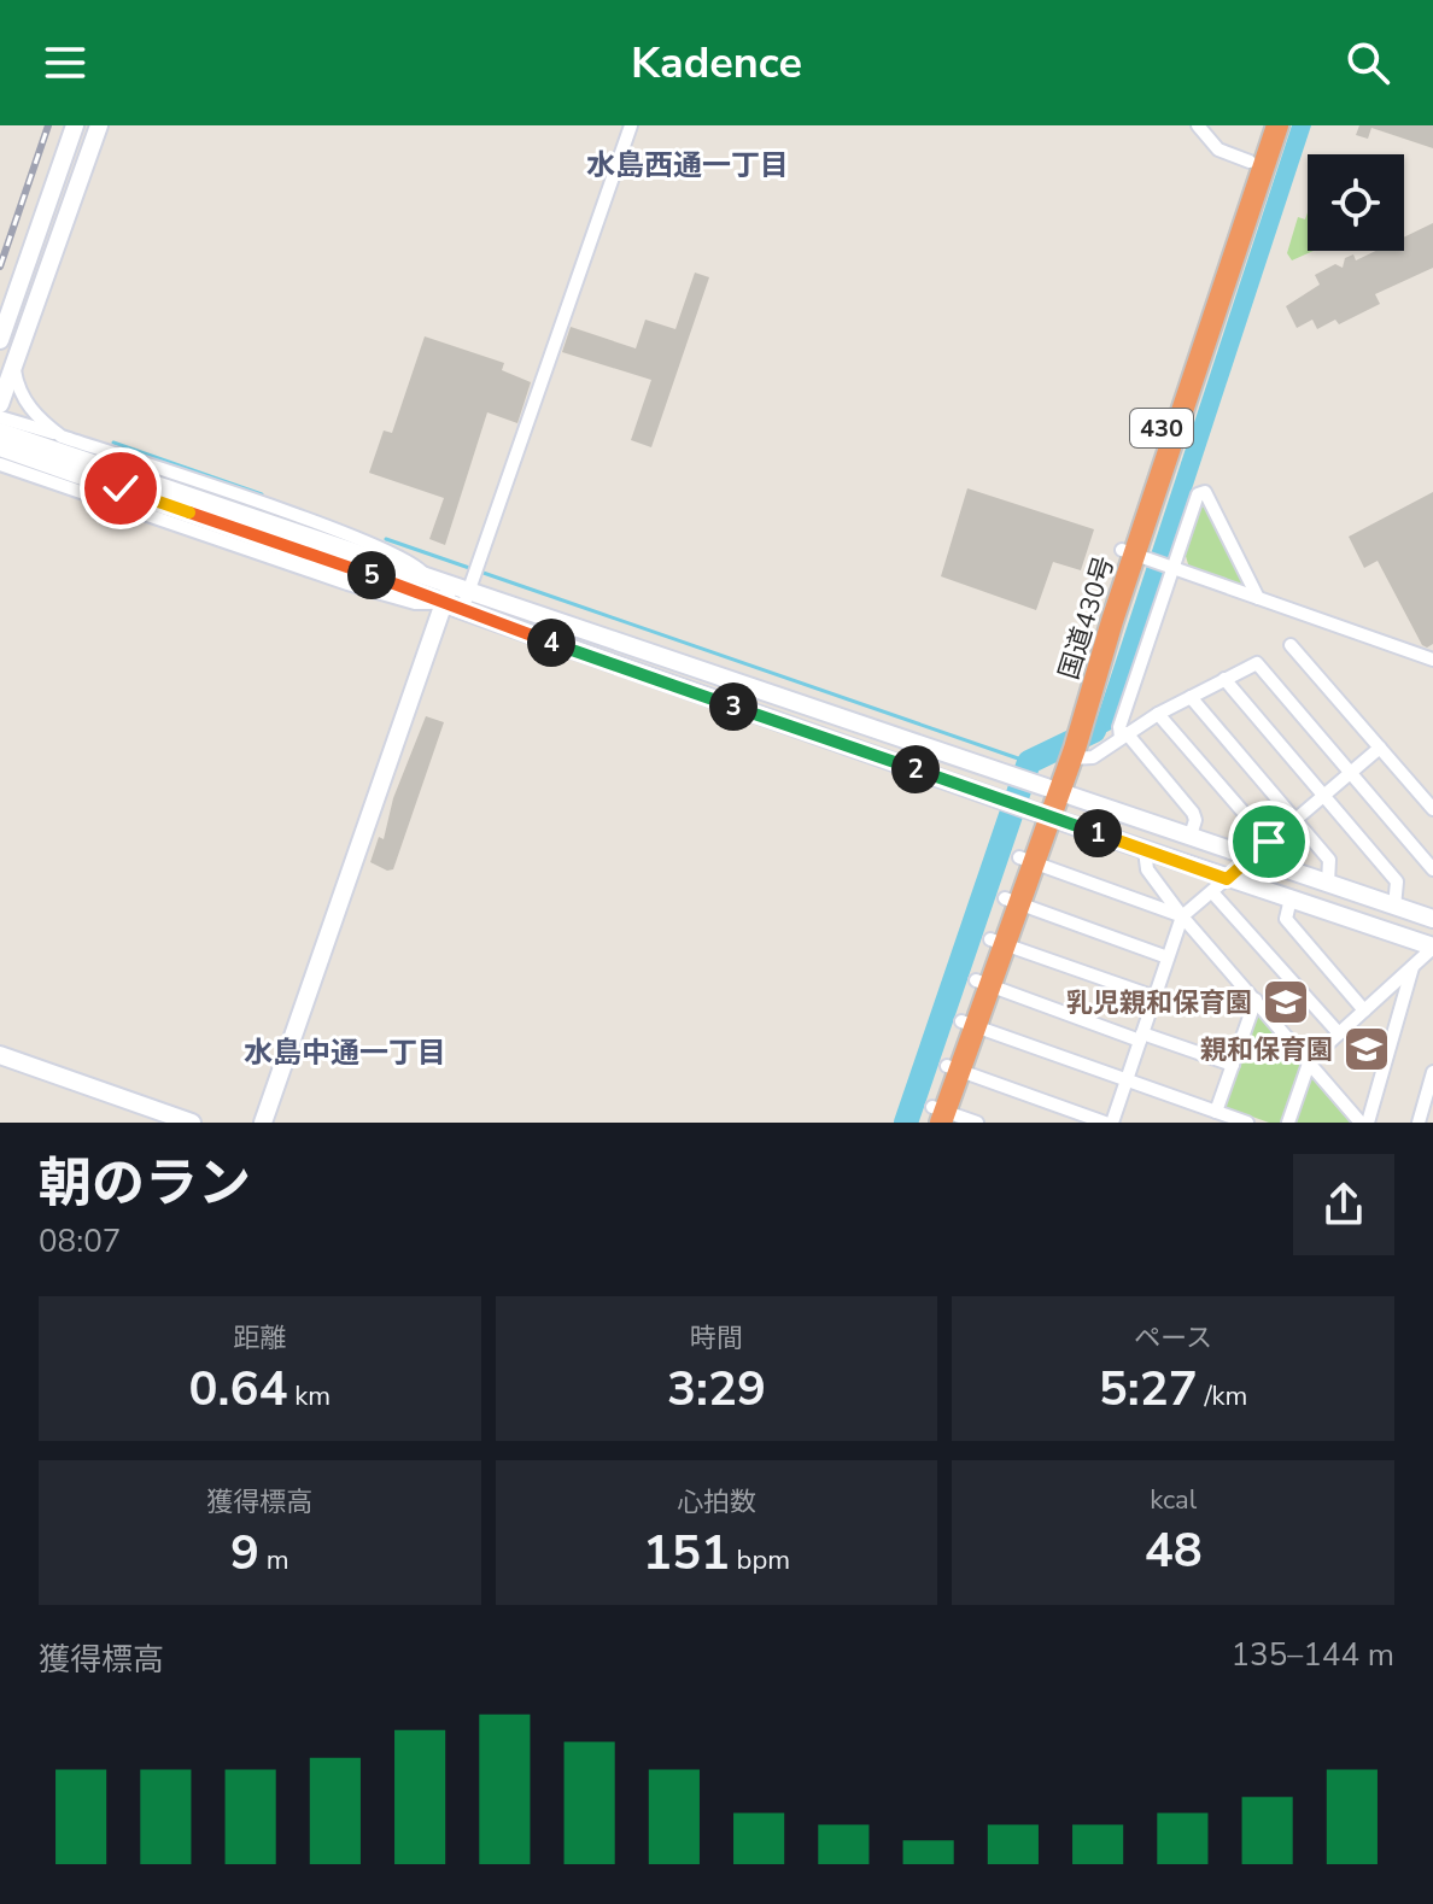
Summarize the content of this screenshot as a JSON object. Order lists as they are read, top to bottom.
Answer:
{
  "streets": {
    "highway": ["430", "国道430号"]
  },
  "districts": ["水島西通一丁目", "水島中通一丁目"],
  "places": {
    "school or university": ["乳児親和保育園", "親和保育園"]
  },
  "page": {
    "header": "Kadence",
    "pins": [
      "5",
      "4",
      "3",
      "2",
      "1"
    ],
    "heading": ["朝のラン", "08:07"],
    "stats": [
      ["距離", "0.64 km"],
      ["時間", "3:29"],
      ["ペース", "5:27 /km"],
      ["獲得標高", "9 m"],
      ["心拍数", "151 bpm"],
      ["kcal", "48"]
    ],
    "chart": ["獲得標高", "135–144 m"]
  }
}
